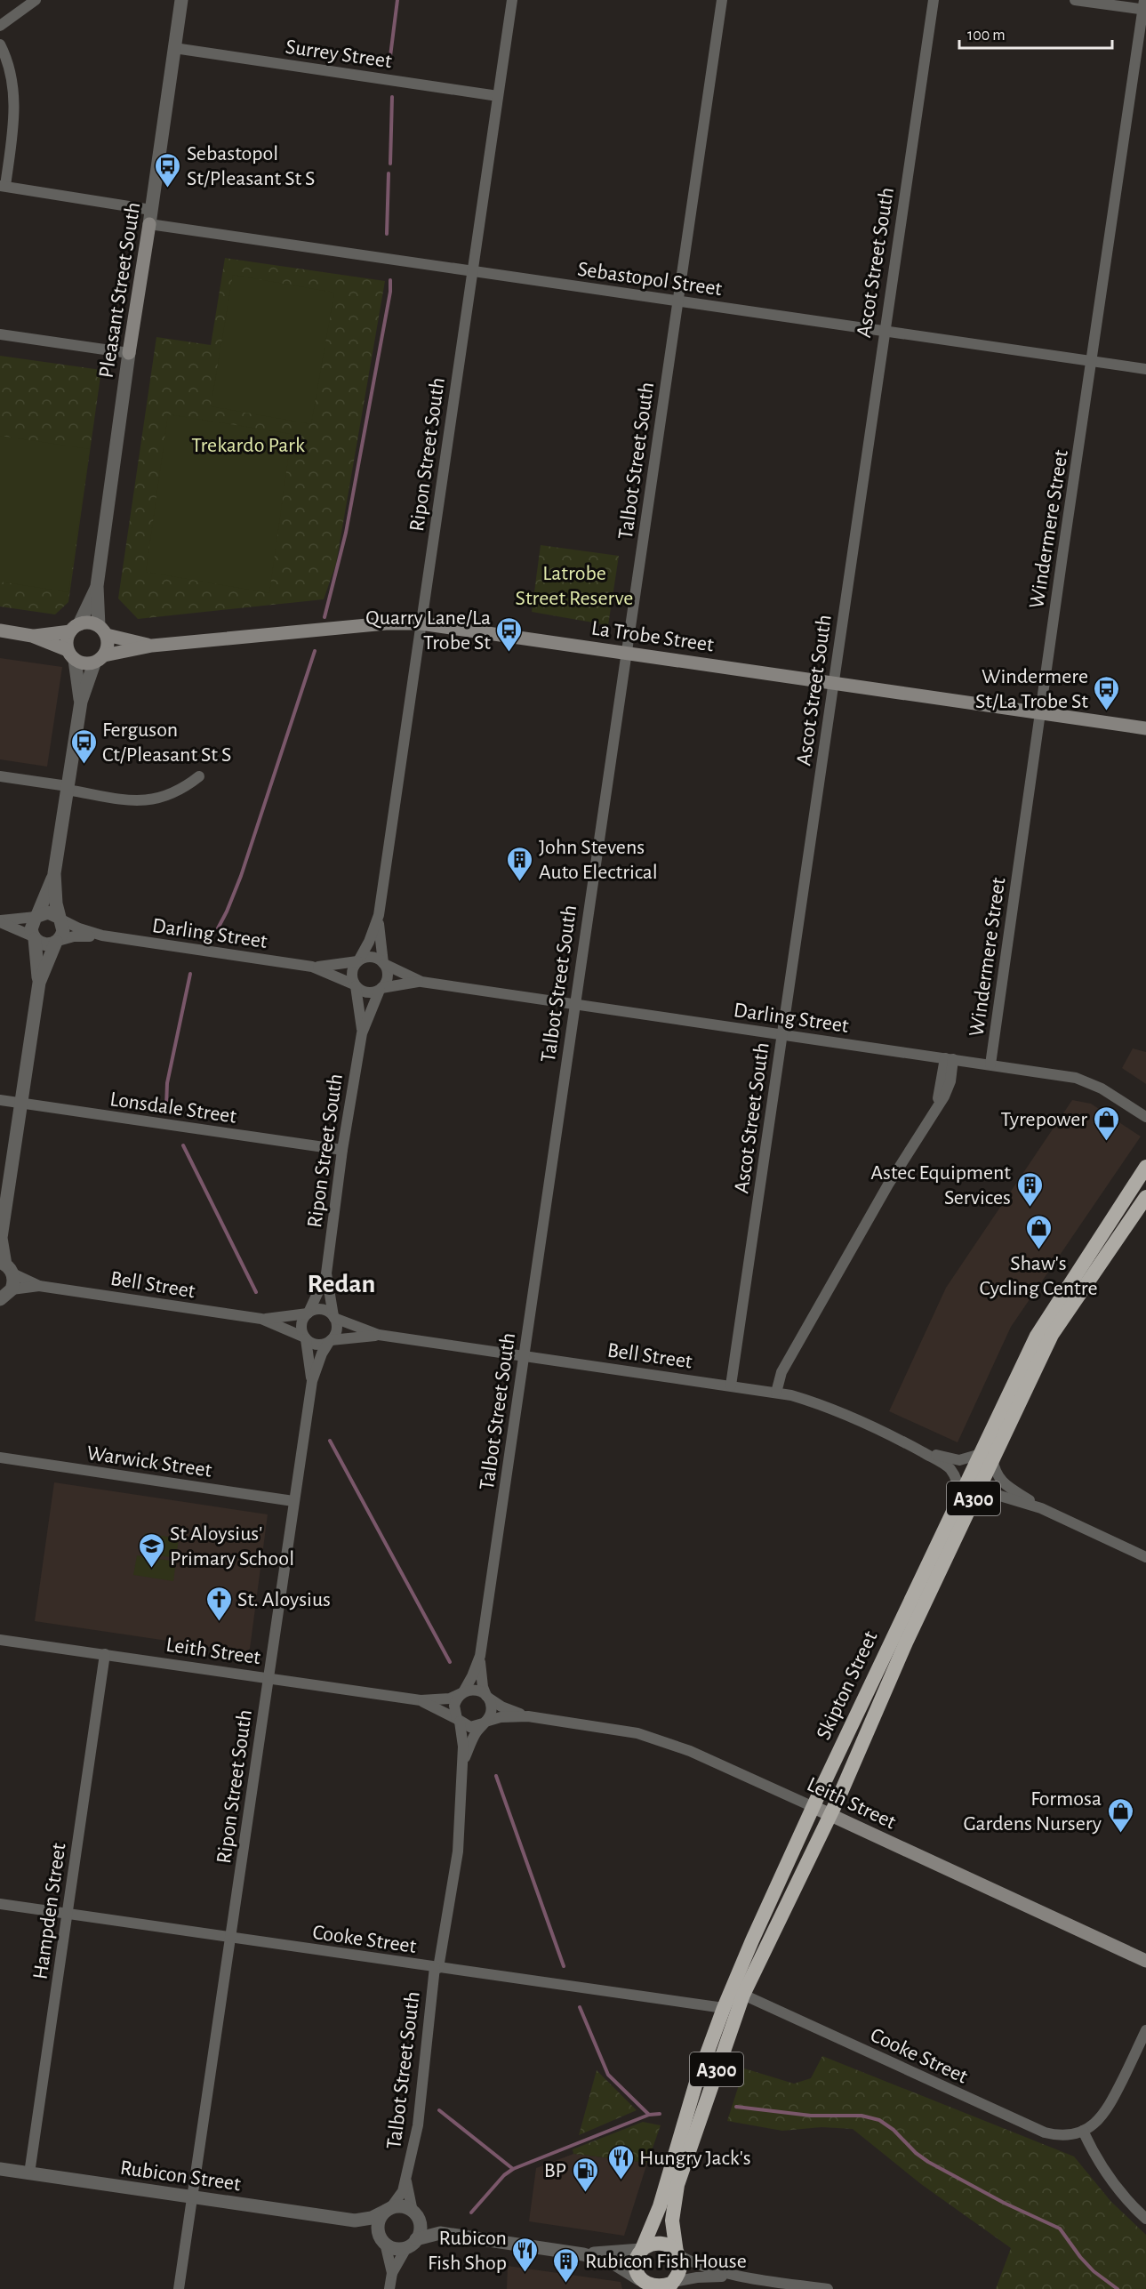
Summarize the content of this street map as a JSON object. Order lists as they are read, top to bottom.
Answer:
{
  "streets": {
    "highway": ["A300", "Skipton Street"],
    "main road": ["Pleasant Street South", "La Trobe Street", "Leith Street"],
    "street": [
      "Surrey Street",
      "Ascot Street South",
      "Sebastopol Street",
      "Ripon Street South",
      "Talbot Street South",
      "Windermere Street",
      "Darling Street",
      "Lonsdale Street",
      "Bell Street",
      "Warwick Street",
      "Hampden Street",
      "Cooke Street",
      "Rubicon Street"
    ]
  },
  "crossings": [
    ["Surrey Street", "Pleasant Street South"],
    ["Surrey Street", "Ripon Street South"],
    ["Ascot Street South", "Sebastopol Street"],
    ["Ascot Street South", "La Trobe Street"],
    ["Ascot Street South", "Darling Street"],
    ["Ascot Street South", "Bell Street"],
    ["Sebastopol Street", "Pleasant Street South"],
    ["Sebastopol Street", "Ripon Street South"],
    ["Sebastopol Street", "Talbot Street South"],
    ["Sebastopol Street", "Windermere Street"],
    ["Pleasant Street South", "La Trobe Street"],
    ["Ripon Street South", "La Trobe Street"],
    ["Ripon Street South", "Darling Street"],
    ["Ripon Street South", "Lonsdale Street"],
    ["Ripon Street South", "Bell Street"],
    ["Ripon Street South", "Warwick Street"],
    ["Ripon Street South", "Leith Street"],
    ["Ripon Street South", "Cooke Street"],
    ["Ripon Street South", "Rubicon Street"],
    ["Talbot Street South", "La Trobe Street"],
    ["Talbot Street South", "Darling Street"],
    ["Talbot Street South", "Bell Street"],
    ["Talbot Street South", "Leith Street"],
    ["Talbot Street South", "Cooke Street"],
    ["Windermere Street", "La Trobe Street"],
    ["Windermere Street", "Darling Street"],
    ["Bell Street", "Skipton Street"],
    ["A300", "Skipton Street"],
    ["Leith Street", "Skipton Street"],
    ["Leith Street", "Hampden Street"],
    ["Skipton Street", "Cooke Street"],
    ["Hampden Street", "Cooke Street"],
    ["Hampden Street", "Rubicon Street"]
  ],
  "districts": ["Redan"],
  "parks": ["Trekardo Park", "Latrobe Street Reserve"],
  "places": {
    "bus stop": [
      "Sebastopol St/Pleasant St S",
      "Quarry Lane/La Trobe St",
      "Windermere St/La Trobe St",
      "Ferguson Ct/Pleasant St S"
    ],
    "building": ["John Stevens Auto Electrical", "Astec Equipment Services", "Rubicon Fish House"],
    "shop": ["Tyrepower", "Shaw's Cycling Centre", "Formosa Gardens Nursery"],
    "school or university": ["St Aloysius' Primary School"],
    "church": ["St. Aloysius"],
    "restaurant": ["Hungry Jack's", "Rubicon Fish Shop"],
    "fuel station": ["BP"]
  },
  "scale_bar": "100 m"
}
